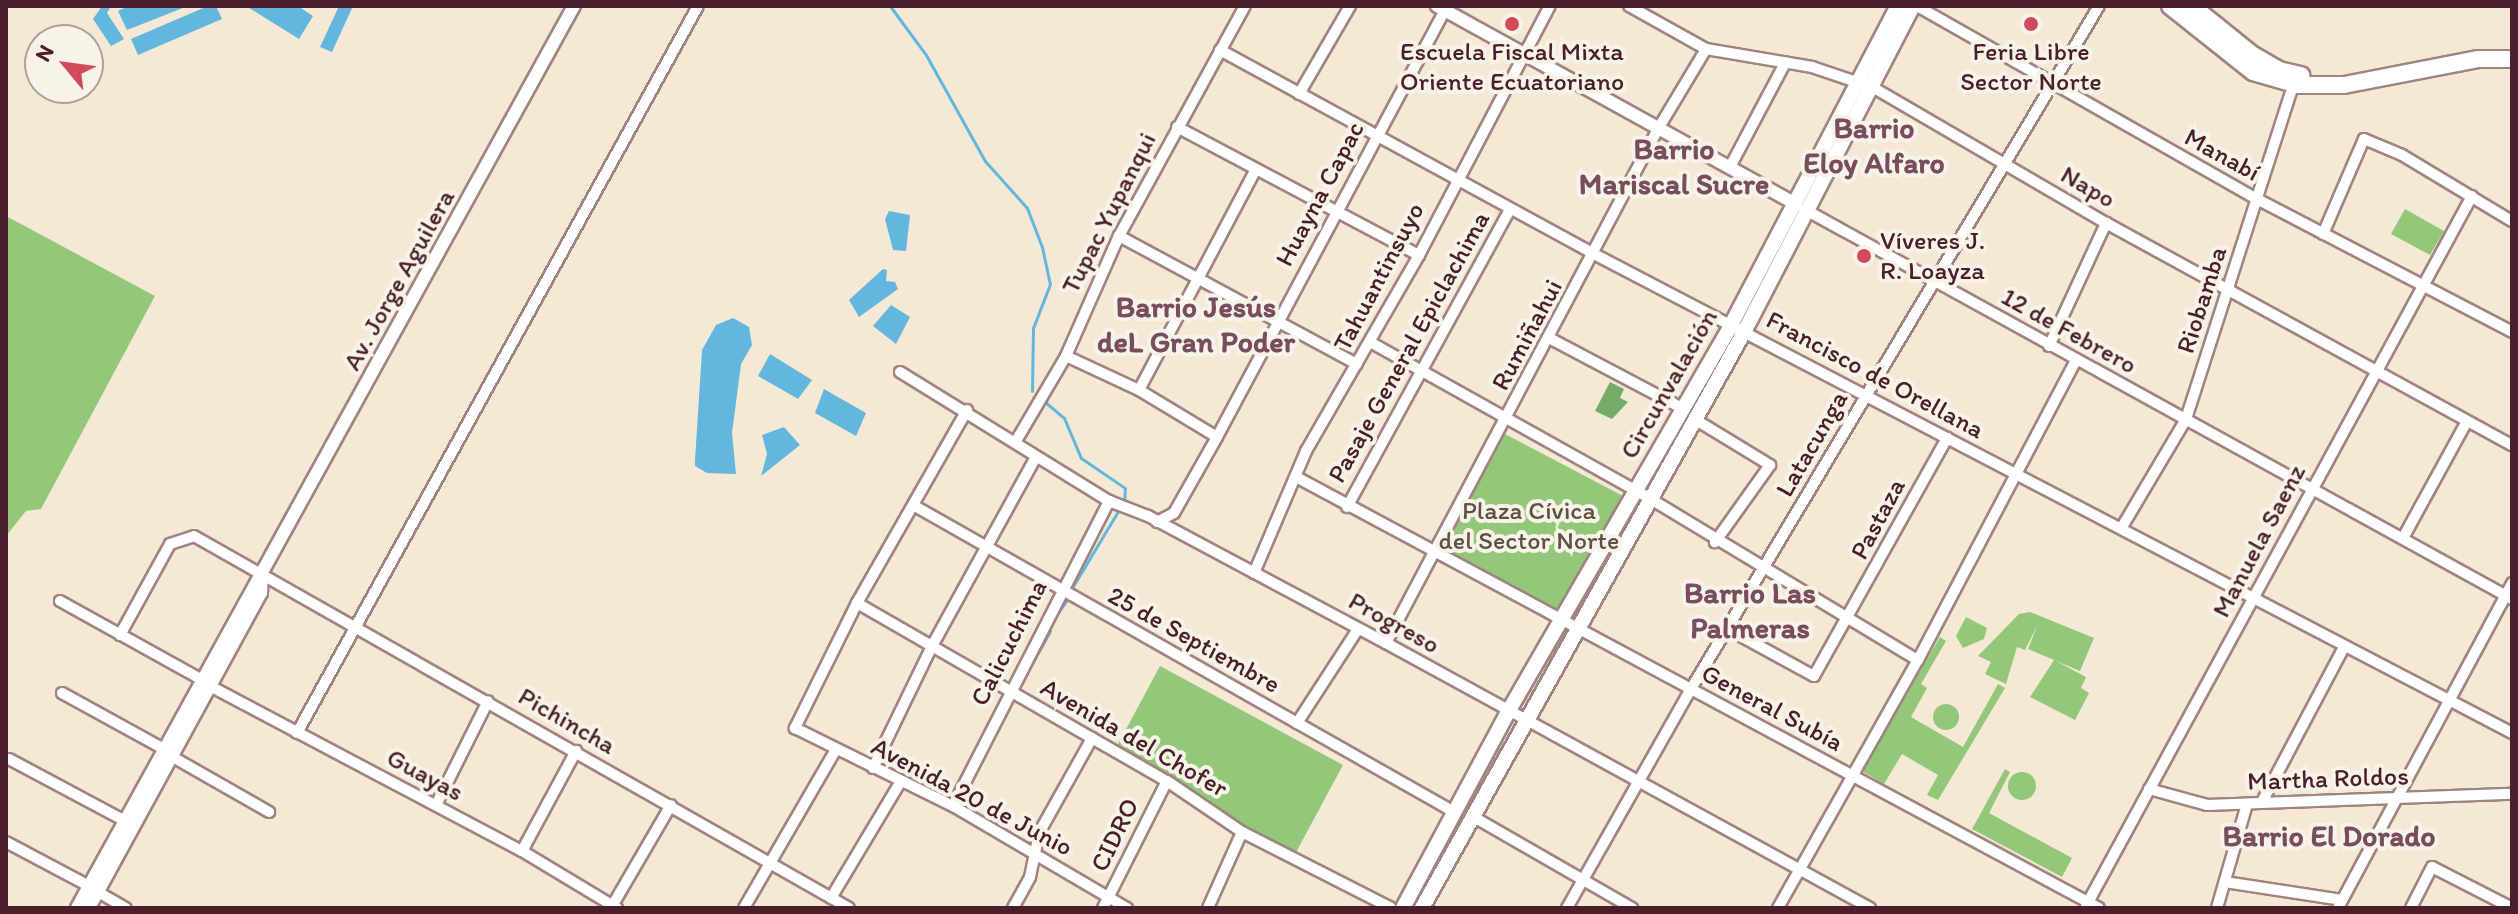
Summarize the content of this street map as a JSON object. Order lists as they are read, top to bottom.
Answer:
{
  "streets": {
    "main road": ["Circunvalación"],
    "street": [
      "Manabí",
      "Napo",
      "Huayna Capac",
      "Tupac Yupanqui",
      "Tahuantinsuyo",
      "Av. Jorge Aguilera",
      "Riobamba",
      "12 de Febrero",
      "Rumiñahui",
      "Pasaje General Epiclachima",
      "Francisco de Orellana",
      "Latacunga",
      "Pastaza",
      "Manuela Saenz",
      "Progreso",
      "25 de Septiembre",
      "Calicuchima",
      "General Subía",
      "Pichincha",
      "Avenida del Chofer",
      "Guayas",
      "Martha Roldos",
      "Avenida 20 de Junio",
      "CIDRO"
    ]
  },
  "crossings": [
    ["Manabí", "Riobamba"],
    ["Manabí", "Circunvalación"],
    ["Manabí", "Latacunga"],
    ["Manabí", "Manuela Saenz"],
    ["Napo", "Riobamba"],
    ["Napo", "Rumiñahui"],
    ["Napo", "Circunvalación"],
    ["Napo", "Latacunga"],
    ["Napo", "Manuela Saenz"],
    ["Huayna Capac", "12 de Febrero"],
    ["Huayna Capac", "Francisco de Orellana"],
    ["Tupac Yupanqui", "Francisco de Orellana"],
    ["Tupac Yupanqui", "Progreso"],
    ["Tahuantinsuyo", "12 de Febrero"],
    ["Tahuantinsuyo", "Francisco de Orellana"],
    ["Tahuantinsuyo", "Progreso"],
    ["Tahuantinsuyo", "General Subía"],
    ["Av. Jorge Aguilera", "Pichincha"],
    ["Av. Jorge Aguilera", "Guayas"],
    ["Riobamba", "12 de Febrero"],
    ["Riobamba", "Francisco de Orellana"],
    ["12 de Febrero", "Rumiñahui"],
    ["12 de Febrero", "Circunvalación"],
    ["12 de Febrero", "Latacunga"],
    ["12 de Febrero", "Manuela Saenz"],
    ["Rumiñahui", "Francisco de Orellana"],
    ["Rumiñahui", "Progreso"],
    ["Rumiñahui", "General Subía"],
    ["Pasaje General Epiclachima", "Francisco de Orellana"],
    ["Pasaje General Epiclachima", "General Subía"],
    ["Francisco de Orellana", "Circunvalación"],
    ["Francisco de Orellana", "Latacunga"],
    ["Francisco de Orellana", "Pastaza"],
    ["Francisco de Orellana", "Manuela Saenz"],
    ["Circunvalación", "Progreso"],
    ["Circunvalación", "25 de Septiembre"],
    ["Circunvalación", "General Subía"],
    ["Latacunga", "Pastaza"],
    ["Latacunga", "Progreso"],
    ["Latacunga", "General Subía"],
    ["Manuela Saenz", "General Subía"],
    ["Manuela Saenz", "Martha Roldos"],
    ["Progreso", "Calicuchima"],
    ["25 de Septiembre", "Calicuchima"],
    ["Calicuchima", "Avenida del Chofer"],
    ["Calicuchima", "Avenida 20 de Junio"],
    ["Pichincha", "Guayas"],
    ["Avenida del Chofer", "Avenida 20 de Junio"],
    ["Avenida del Chofer", "CIDRO"],
    ["Avenida 20 de Junio", "CIDRO"]
  ],
  "districts": [
    "Barrio Eloy Alfaro",
    "Barrio Mariscal Sucre",
    "Barrio Jesús deL Gran Poder",
    "Barrio Las Palmeras",
    "Barrio El Dorado"
  ],
  "parks": ["Plaza Cívica del Sector Norte"],
  "places": ["Escuela Fiscal Mixta Oriente Ecuatoriano", "Feria Libre Sector Norte", "Víveres J. R. Loayza"],
  "north": "top left"
}
